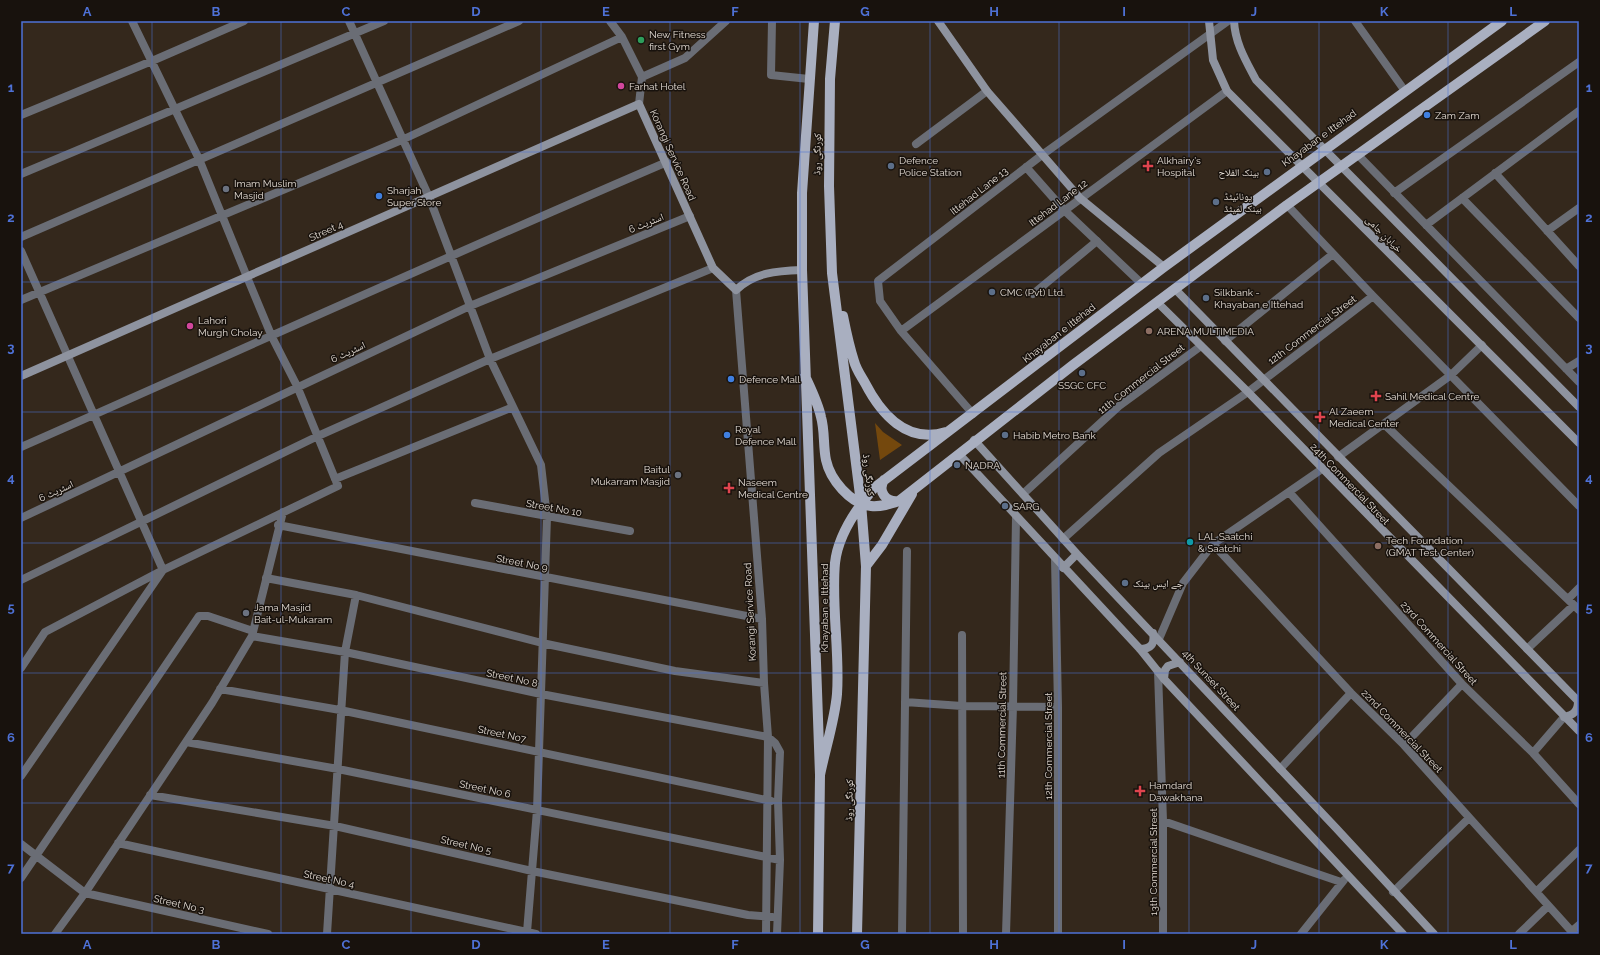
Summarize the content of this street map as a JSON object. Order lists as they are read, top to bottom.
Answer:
{
  "streets": {
    "main road": ["Khayaban e Ittehad", "کورنگی روڈ"],
    "street": [
      "Korangi Service Road",
      "Ittehad Lane 13",
      "Ittehad Lane 12",
      "اسٹریٹ 6",
      "Street 4",
      "خیابانِ جامی",
      "12th Commercial Street",
      "11th Commercial Street",
      "24th Commercial Street",
      "Street No 10",
      "Street No 9",
      "23rd Commercial Street",
      "Street No 8",
      "4th Sunset Street",
      "22nd Commercial Street",
      "Street No7",
      "Street No 6",
      "Street No 5",
      "13th Commercial Street",
      "Street No 4",
      "Street No 3"
    ]
  },
  "crossings": [
    ["Khayaban e Ittehad", "کورنگی روڈ"],
    ["Khayaban e Ittehad", "Ittehad Lane 13"],
    ["Khayaban e Ittehad", "خیابانِ جامی"],
    ["Korangi Service Road", "اسٹریٹ 6"],
    ["Korangi Service Road", "Street 4"],
    ["Korangi Service Road", "Street No 9"],
    ["Korangi Service Road", "Street No 8"],
    ["Korangi Service Road", "Street No7"],
    ["Korangi Service Road", "Street No 6"],
    ["Korangi Service Road", "Street No 5"],
    ["Ittehad Lane 13", "Ittehad Lane 12"],
    ["Ittehad Lane 13", "خیابانِ جامی"],
    ["Ittehad Lane 12", "خیابانِ جامی"],
    ["12th Commercial Street", "24th Commercial Street"],
    ["11th Commercial Street", "24th Commercial Street"],
    ["11th Commercial Street", "4th Sunset Street"]
  ],
  "places": {
    "other": [
      "New Fitness first Gym",
      "Farhat Hotel",
      "Zam Zam",
      "Defence Police Station",
      "بینک الفلاح",
      "Imam Muslim Masjid",
      "Sharjah Super Store",
      "یونائیٹڈ بینک لمیٹڈ",
      "CMC (Pvt) Ltd.",
      "Silkbank - Khayaban e Ittehad",
      "Lahori Murgh Cholay",
      "ARENA MULTIMEDIA",
      "SSGC CFC",
      "Defence Mall",
      "Royal Defence Mall",
      "Habib Metro Bank",
      "NADRA",
      "Baitul Mukarram Masjid",
      "SARG",
      "LAL Saatchi & Saatchi",
      "Tech Foundation (GMAT Test Center)",
      "جے ایس بینک",
      "Jama Masjid Bait-ul-Mukaram"
    ],
    "health": [
      "Alkhairy's Hospital",
      "Sahil Medical Centre",
      "Al Zaeem Medical Center",
      "Naseem Medical Centre",
      "Hamdard Dawakhana"
    ]
  },
  "grid": {
    "columns": [
      "A",
      "B",
      "C",
      "D",
      "E",
      "F",
      "G",
      "H",
      "I",
      "J",
      "K",
      "L"
    ],
    "rows": [
      "1",
      "2",
      "3",
      "4",
      "5",
      "6",
      "7"
    ]
  }
}
